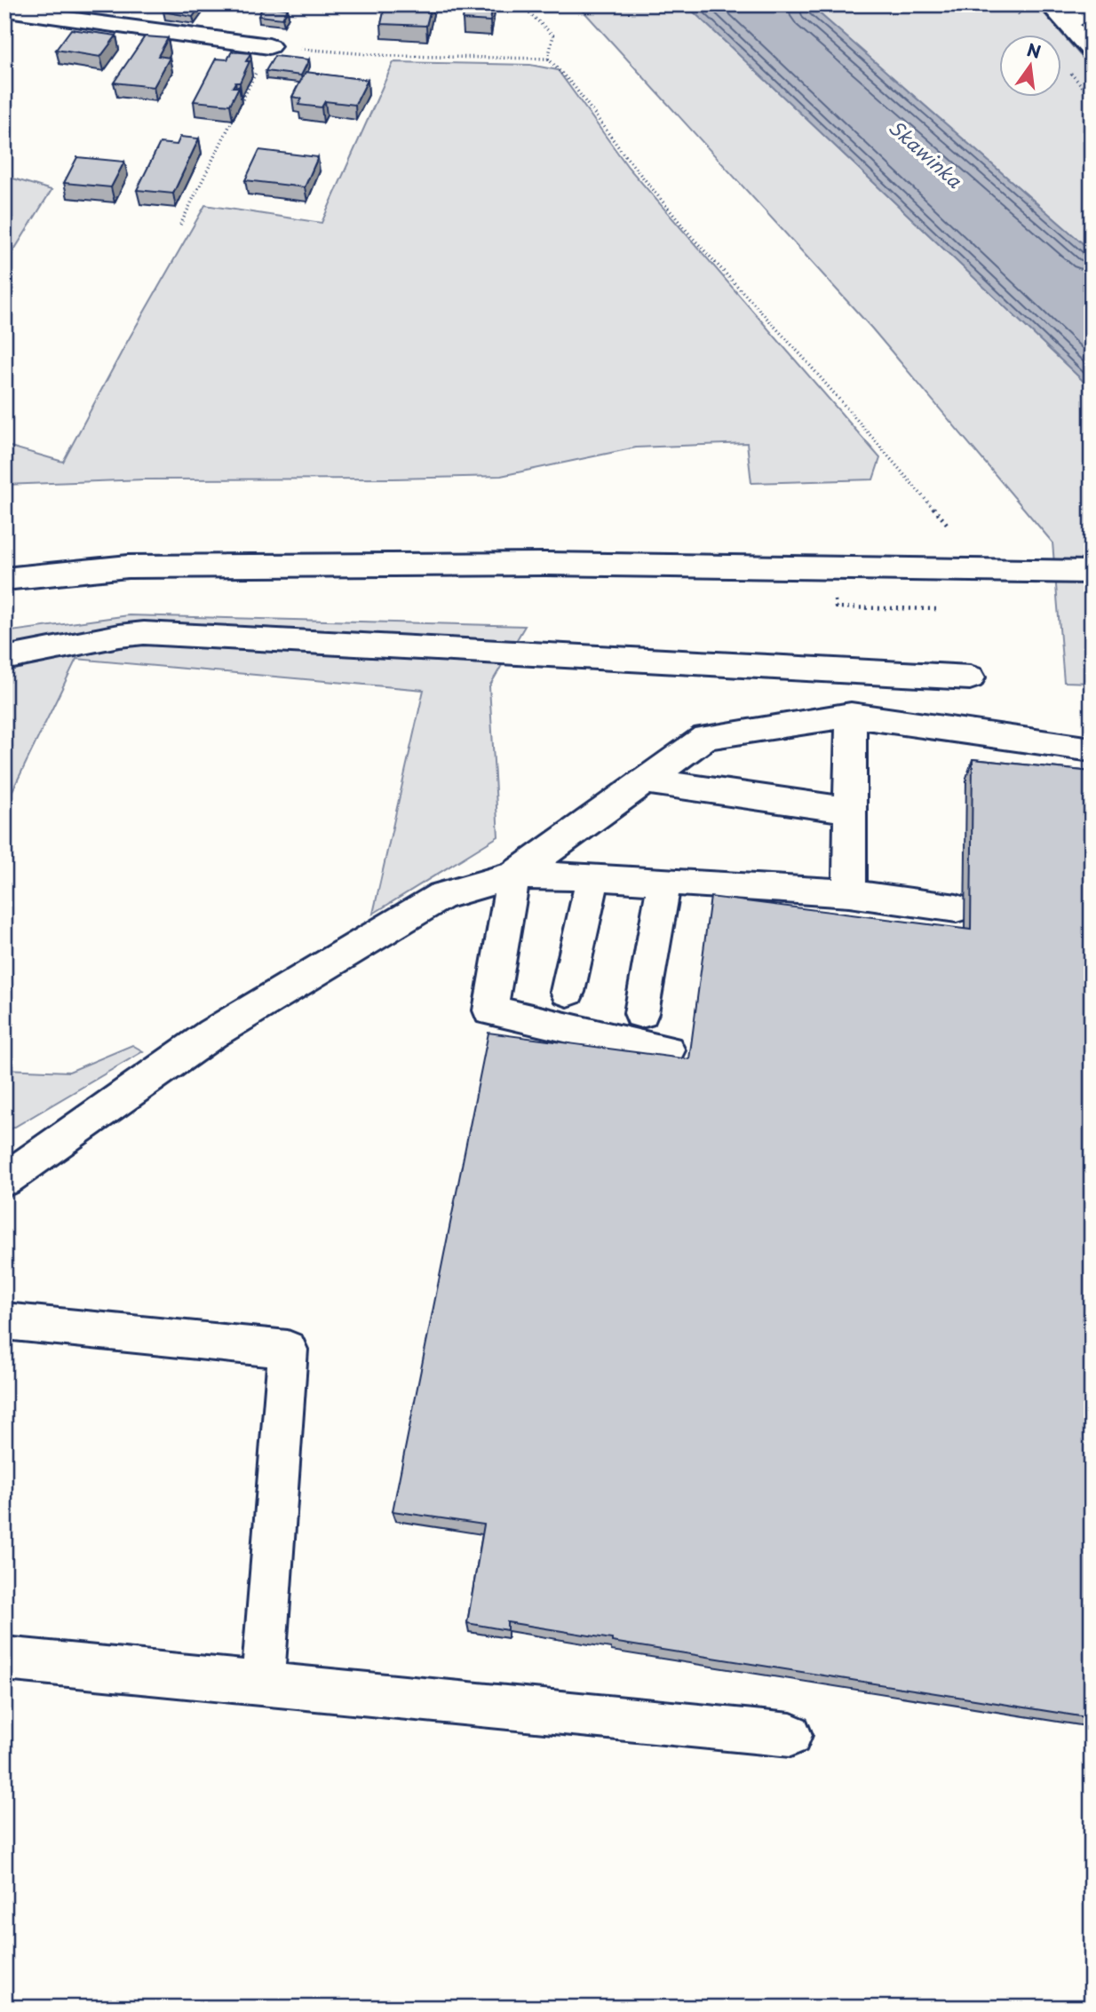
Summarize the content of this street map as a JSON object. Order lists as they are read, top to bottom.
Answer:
{
  "water": ["Skawinka"],
  "north": "top"
}
